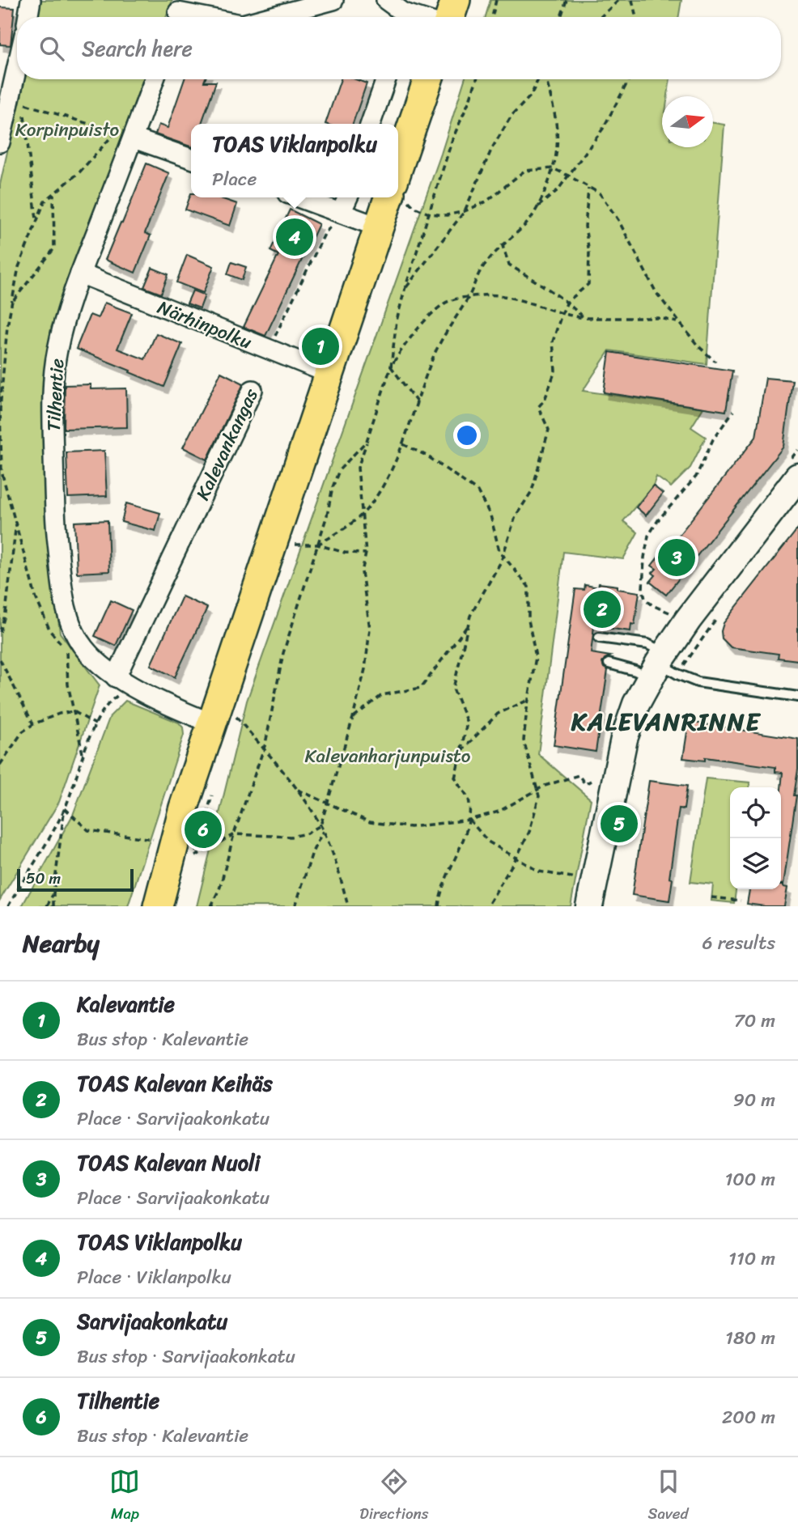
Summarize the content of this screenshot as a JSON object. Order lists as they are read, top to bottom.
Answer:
{
  "streets": {
    "street": ["Närhinpolku", "Tilhentie", "Kalevankangas"]
  },
  "crossings": [
    ["Närhinpolku", "Tilhentie"],
    ["Tilhentie", "Kalevankangas"]
  ],
  "districts": ["KALEVANRINNE"],
  "parks": ["Korpinpuisto", "Kalevanharjunpuisto"],
  "scale_bar": "50 m",
  "north": "right",
  "page": {
    "search": "Search here",
    "popup": ["TOAS Viklanpolku", "Place"],
    "pins": [
      "4",
      "1",
      "3",
      "2",
      "5",
      "6"
    ],
    "scale": "50 m",
    "heading": ["Nearby", "6 results"],
    "list": [
      {
        "mark": "1",
        "name": "Kalevantie",
        "note": "Bus stop · Kalevantie",
        "value": "70 m"
      },
      {
        "mark": "2",
        "name": "TOAS Kalevan Keihäs",
        "note": "Place · Sarvijaakonkatu",
        "value": "90 m"
      },
      {
        "mark": "3",
        "name": "TOAS Kalevan Nuoli",
        "note": "Place · Sarvijaakonkatu",
        "value": "100 m"
      },
      {
        "mark": "4",
        "name": "TOAS Viklanpolku",
        "note": "Place · Viklanpolku",
        "value": "110 m"
      },
      {
        "mark": "5",
        "name": "Sarvijaakonkatu",
        "note": "Bus stop · Sarvijaakonkatu",
        "value": "180 m"
      },
      {
        "mark": "6",
        "name": "Tilhentie",
        "note": "Bus stop · Kalevantie",
        "value": "200 m"
      }
    ],
    "nav": ["Map", "Directions", "Saved"]
  }
}
